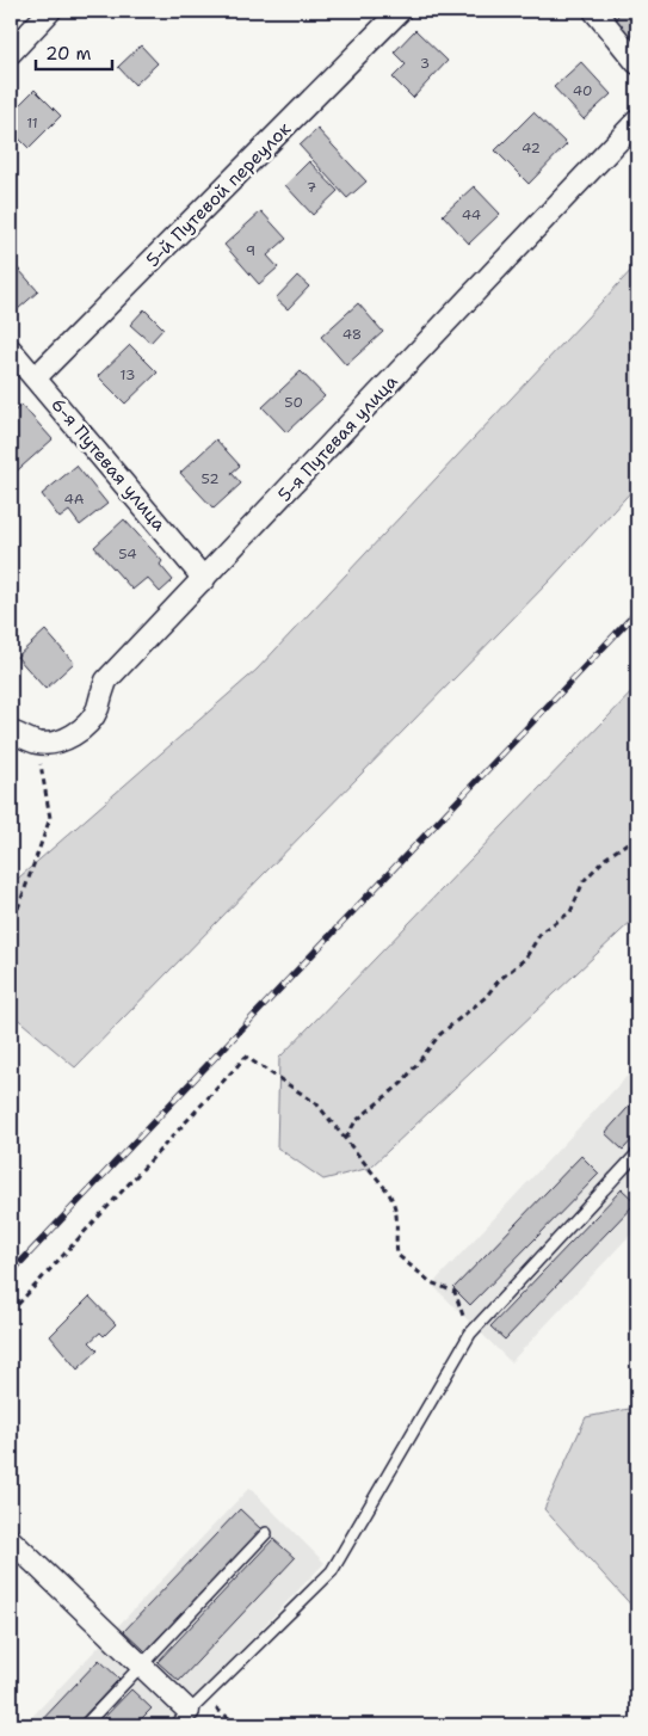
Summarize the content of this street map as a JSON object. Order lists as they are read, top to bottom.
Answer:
{
  "streets": {
    "street": ["5-й Путевой переулок", "5-я Путевая улица", "6-я Путевая улица"]
  },
  "crossings": [
    ["5-й Путевой переулок", "6-я Путевая улица"],
    ["5-я Путевая улица", "6-я Путевая улица"]
  ],
  "house_numbers": [
    "3",
    "40",
    "11",
    "42",
    "7",
    "44",
    "9",
    "48",
    "13",
    "50",
    "52",
    "4А",
    "54"
  ],
  "scale_bar": "20 m"
}
